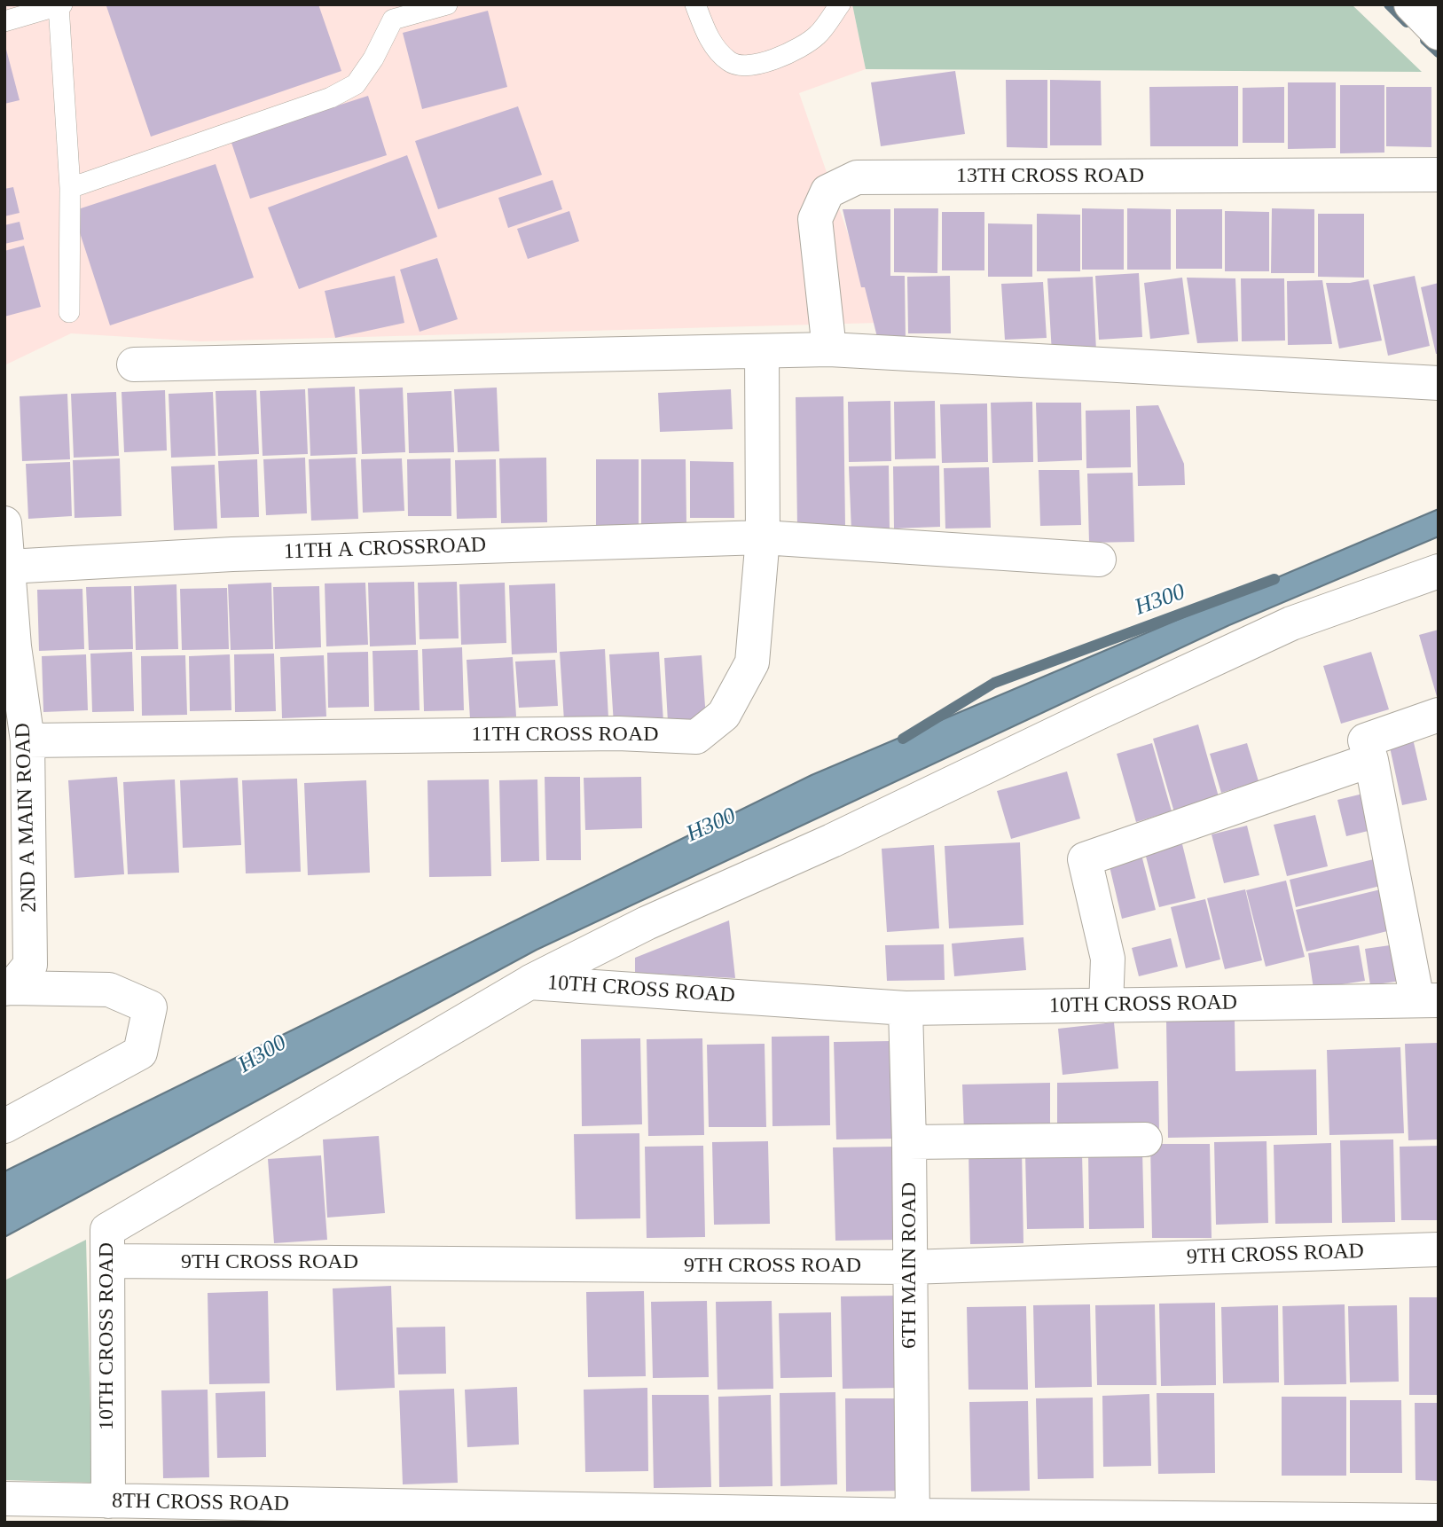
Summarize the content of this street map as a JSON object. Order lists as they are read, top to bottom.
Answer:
{
  "streets": {
    "street": [
      "13TH CROSS ROAD",
      "11TH A CROSSROAD",
      "11TH CROSS ROAD",
      "2ND A MAIN ROAD",
      "10TH CROSS ROAD",
      "9TH CROSS ROAD",
      "6TH MAIN ROAD",
      "8TH CROSS ROAD"
    ]
  },
  "crossings": [
    ["11TH A CROSSROAD", "11TH CROSS ROAD"],
    ["11TH A CROSSROAD", "2ND A MAIN ROAD"],
    ["11TH CROSS ROAD", "2ND A MAIN ROAD"],
    ["10TH CROSS ROAD", "9TH CROSS ROAD"],
    ["10TH CROSS ROAD", "6TH MAIN ROAD"],
    ["10TH CROSS ROAD", "8TH CROSS ROAD"],
    ["9TH CROSS ROAD", "6TH MAIN ROAD"],
    ["6TH MAIN ROAD", "8TH CROSS ROAD"]
  ],
  "water": ["H300"]
}
